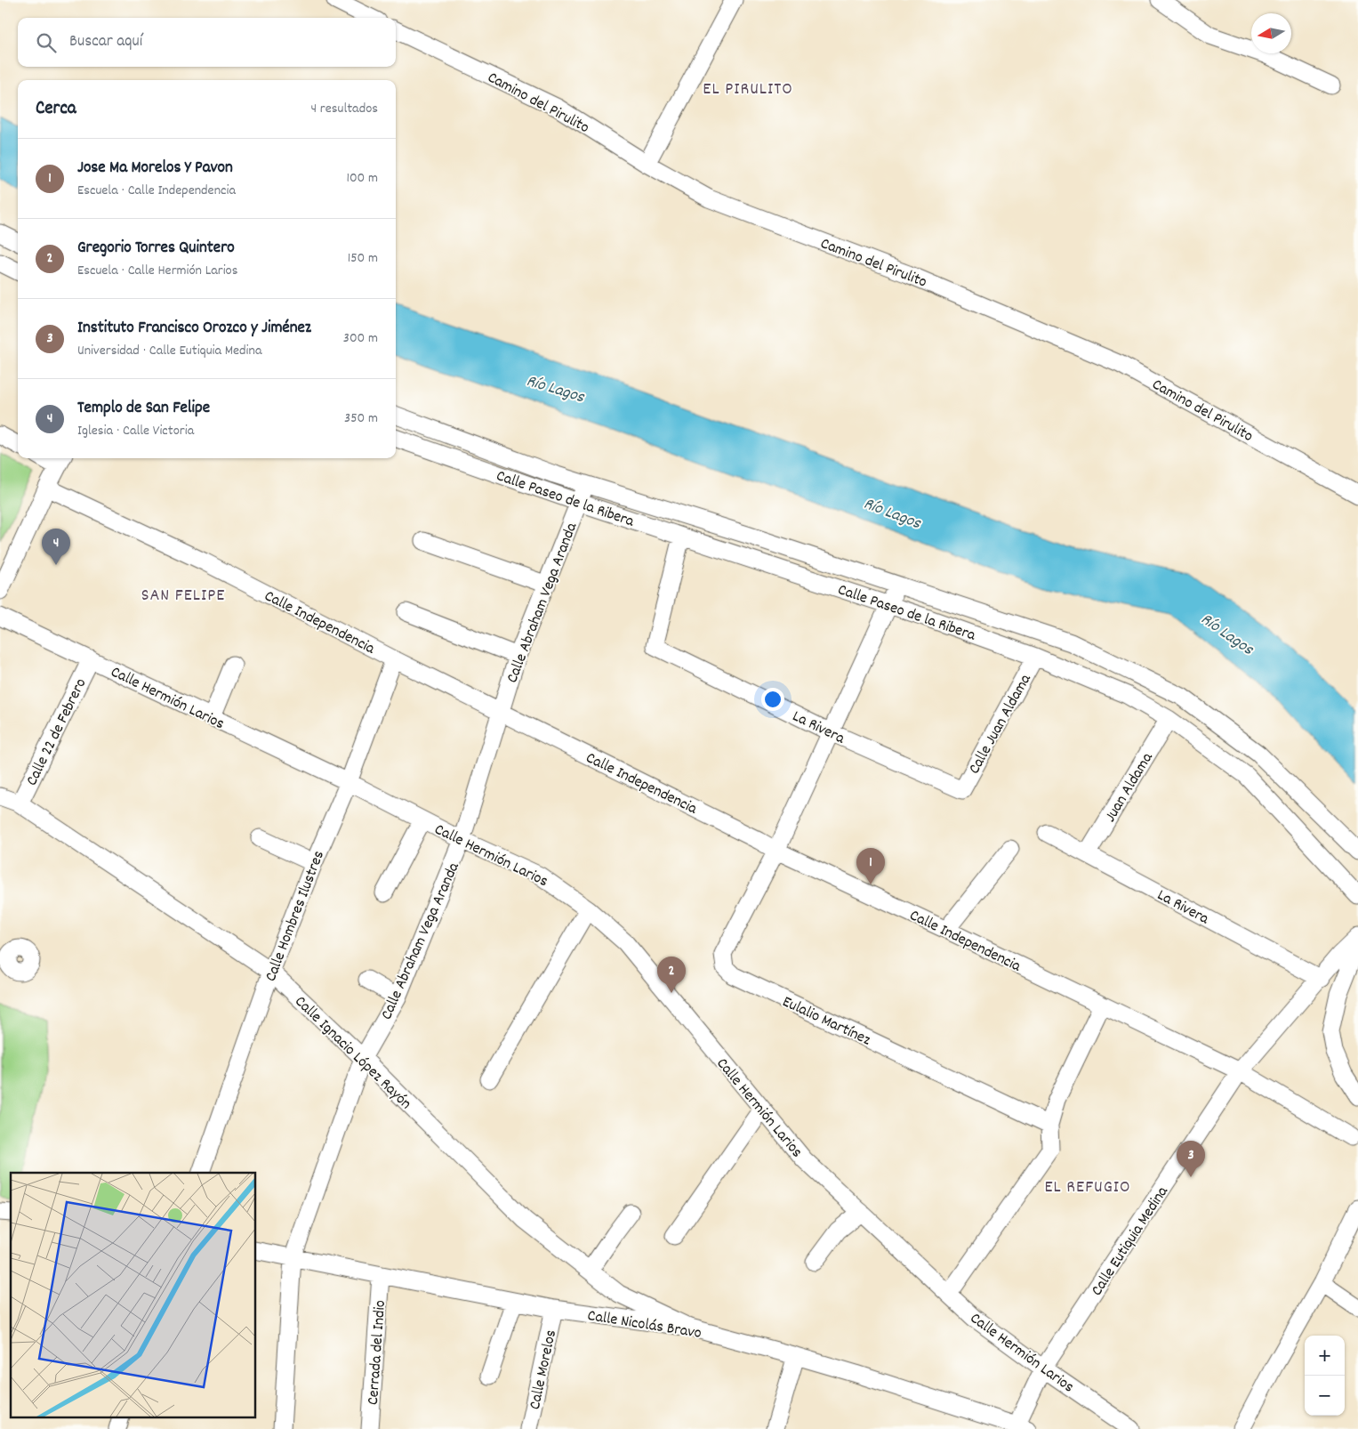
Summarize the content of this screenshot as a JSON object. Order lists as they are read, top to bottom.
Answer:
{
  "streets": {
    "street": [
      "Camino del Pirulito",
      "Calle Paseo de la Ribera",
      "Calle Abraham Vega Aranda",
      "Calle Independencia",
      "Calle Hermión Larios",
      "Calle Juan Aldama",
      "La Rivera",
      "Calle 22 de Febrero",
      "Juan Aldama",
      "Calle Hombres Ilustres",
      "Eulalio Martínez",
      "Calle Ignacio López Rayón",
      "Calle Eutiquia Medina",
      "Calle Nicolás Bravo",
      "Cerrada del Indio",
      "Calle Morelos"
    ]
  },
  "crossings": [
    ["Calle Paseo de la Ribera", "Calle Abraham Vega Aranda"],
    ["Calle Paseo de la Ribera", "Calle Juan Aldama"],
    ["Calle Paseo de la Ribera", "La Rivera"],
    ["Calle Paseo de la Ribera", "Juan Aldama"],
    ["Calle Paseo de la Ribera", "Eulalio Martínez"],
    ["Calle Abraham Vega Aranda", "Calle Independencia"],
    ["Calle Abraham Vega Aranda", "Calle Hermión Larios"],
    ["Calle Abraham Vega Aranda", "Calle Ignacio López Rayón"],
    ["Calle Abraham Vega Aranda", "Calle Nicolás Bravo"],
    ["Calle Independencia", "Calle Hombres Ilustres"],
    ["Calle Independencia", "Eulalio Martínez"],
    ["Calle Independencia", "Calle Eutiquia Medina"],
    ["Calle Hermión Larios", "Calle 22 de Febrero"],
    ["Calle Hermión Larios", "Calle Hombres Ilustres"],
    ["Calle Hermión Larios", "Calle Eutiquia Medina"],
    ["Calle Juan Aldama", "La Rivera"],
    ["La Rivera", "Juan Aldama"],
    ["La Rivera", "Eulalio Martínez"],
    ["La Rivera", "Calle Eutiquia Medina"],
    ["Calle 22 de Febrero", "Calle Ignacio López Rayón"],
    ["Calle Hombres Ilustres", "Calle Ignacio López Rayón"],
    ["Calle Ignacio López Rayón", "Calle Nicolás Bravo"],
    ["Calle Eutiquia Medina", "Calle Nicolás Bravo"],
    ["Calle Nicolás Bravo", "Cerrada del Indio"],
    ["Calle Nicolás Bravo", "Calle Morelos"]
  ],
  "districts": ["EL PIRULITO", "SAN FELIPE", "EL REFUGIO"],
  "water": ["Río Lagos"],
  "north": "left",
  "page": {
    "search": "Buscar aquí",
    "heading": ["Cerca", "4 resultados"],
    "list": [
      {
        "mark": "1",
        "name": "Jose Ma Morelos Y Pavon",
        "note": "Escuela · Calle Independencia",
        "value": "100 m"
      },
      {
        "mark": "2",
        "name": "Gregorio Torres Quintero",
        "note": "Escuela · Calle Hermión Larios",
        "value": "150 m"
      },
      {
        "mark": "3",
        "name": "Instituto Francisco Orozco y Jiménez",
        "note": "Universidad · Calle Eutiquia Medina",
        "value": "300 m"
      },
      {
        "mark": "4",
        "name": "Templo de San Felipe",
        "note": "Iglesia · Calle Victoria",
        "value": "350 m"
      }
    ],
    "pins": [
      "4",
      "1",
      "2",
      "3"
    ],
    "map_buttons": ["+", "−"]
  }
}
